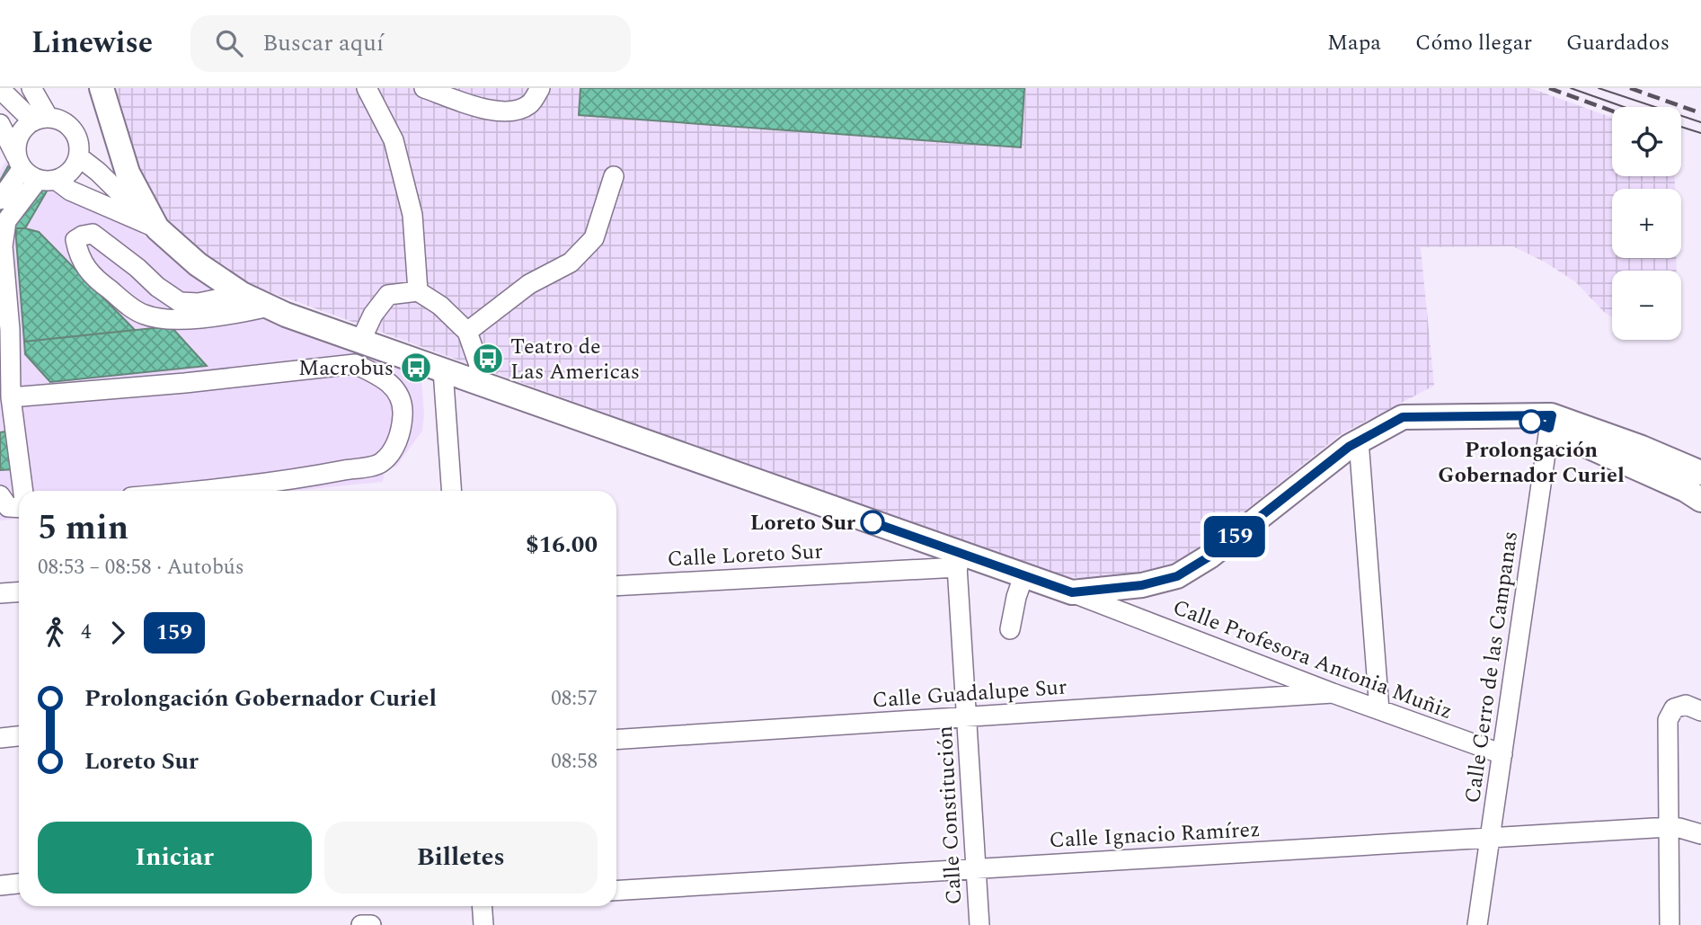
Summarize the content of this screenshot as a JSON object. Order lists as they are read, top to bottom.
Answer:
{
  "streets": {
    "street": [
      "Calle Loreto Sur",
      "Calle Profesora Antonia Muñiz",
      "Calle Cerro de las Campanas",
      "Calle Guadalupe Sur",
      "Calle Constitución",
      "Calle Ignacio Ramírez"
    ]
  },
  "crossings": [
    ["Calle Loreto Sur", "Calle Constitución"],
    ["Calle Profesora Antonia Muñiz", "Calle Cerro de las Campanas"],
    ["Calle Profesora Antonia Muñiz", "Calle Guadalupe Sur"],
    ["Calle Cerro de las Campanas", "Calle Ignacio Ramírez"],
    ["Calle Guadalupe Sur", "Calle Constitución"],
    ["Calle Constitución", "Calle Ignacio Ramírez"]
  ],
  "places": {
    "bus stop": ["Teatro de Las Americas", "Macrobus"],
    "other": ["Prolongación Gobernador Curiel", "Loreto Sur"]
  },
  "lines": ["bus line 159"],
  "page": {
    "header": "Linewise",
    "search": "Buscar aquí",
    "nav": ["Mapa", "Cómo llegar", "Guardados"],
    "on_map": "159",
    "map_buttons": ["+", "−"],
    "heading": ["5 min", "08:53 – 08:58 · Autobús", "$16.00"],
    "legs": ["4", "159"],
    "list": [
      {
        "name": "Prolongación Gobernador Curiel",
        "value": "08:57"
      },
      {
        "name": "Loreto Sur",
        "value": "08:58"
      }
    ],
    "buttons": ["Iniciar", "Billetes"]
  }
}
